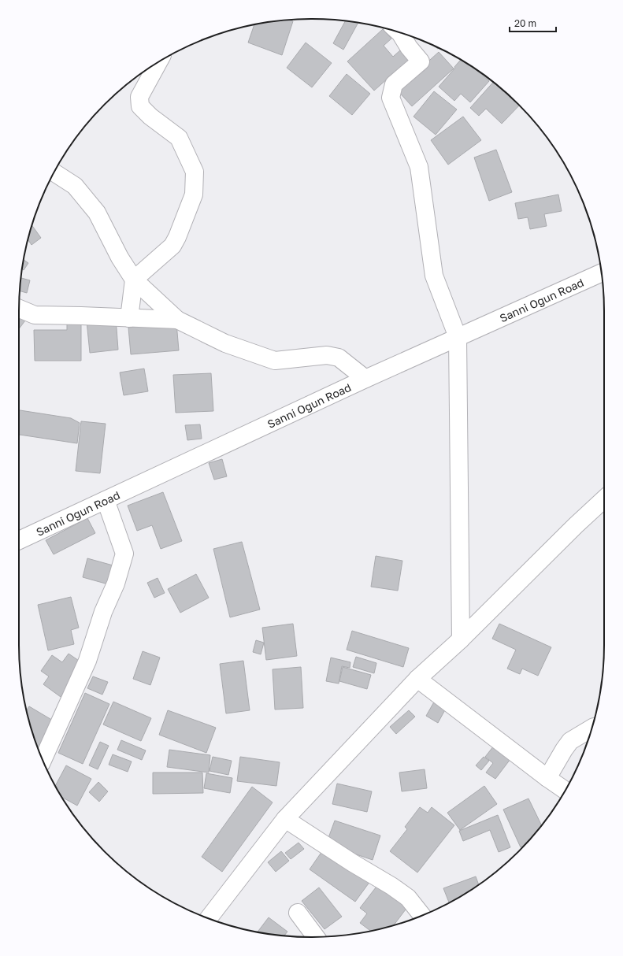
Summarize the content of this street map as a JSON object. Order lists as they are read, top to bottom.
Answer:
{
  "streets": {
    "street": ["Sanni Ogun Road"]
  },
  "scale_bar": "20 m"
}
